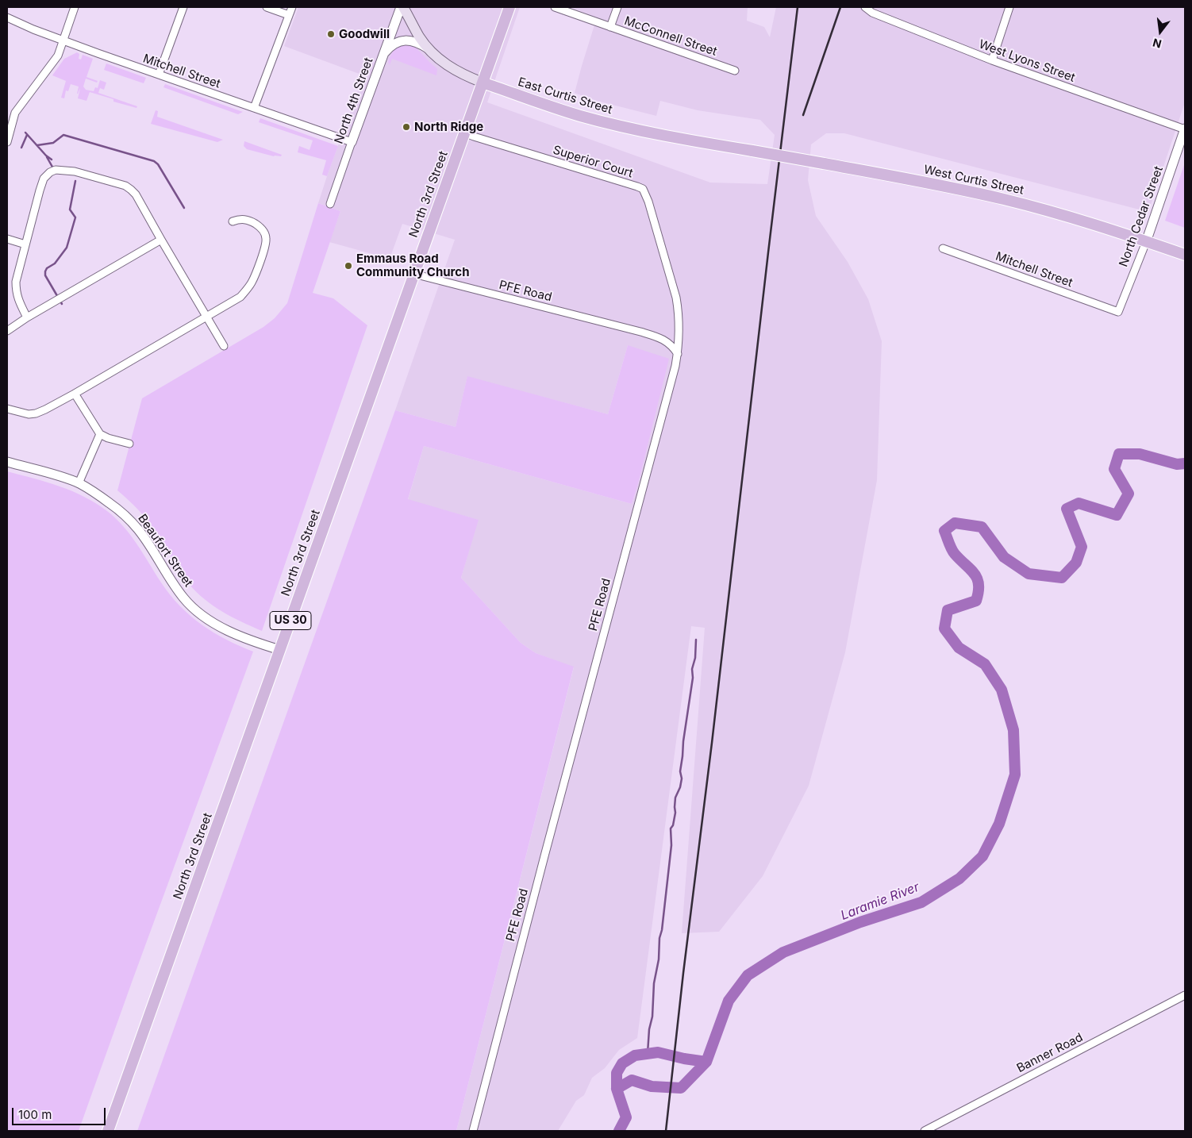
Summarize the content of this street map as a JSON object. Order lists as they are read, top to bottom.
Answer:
{
  "streets": {
    "main road": [
      "East Curtis Street",
      "West Curtis Street",
      "North 3rd Street",
      "US 30"
    ],
    "street": [
      "McConnell Street",
      "West Lyons Street",
      "Mitchell Street",
      "North 4th Street",
      "Superior Court",
      "North Cedar Street",
      "PFE Road",
      "Beaufort Street",
      "Banner Road"
    ]
  },
  "crossings": [
    ["West Lyons Street", "North Cedar Street"],
    ["Mitchell Street", "North 4th Street"],
    ["Mitchell Street", "North Cedar Street"],
    ["East Curtis Street", "North 4th Street"],
    ["East Curtis Street", "West Curtis Street"],
    ["East Curtis Street", "North 3rd Street"],
    ["Superior Court", "North 3rd Street"],
    ["Superior Court", "PFE Road"],
    ["West Curtis Street", "North Cedar Street"],
    ["North 3rd Street", "PFE Road"],
    ["North 3rd Street", "Beaufort Street"]
  ],
  "water": ["Laramie River"],
  "places": ["Goodwill", "North Ridge", "Emmaus Road Community Church"],
  "scale_bar": "100 m",
  "north": "bottom"
}
